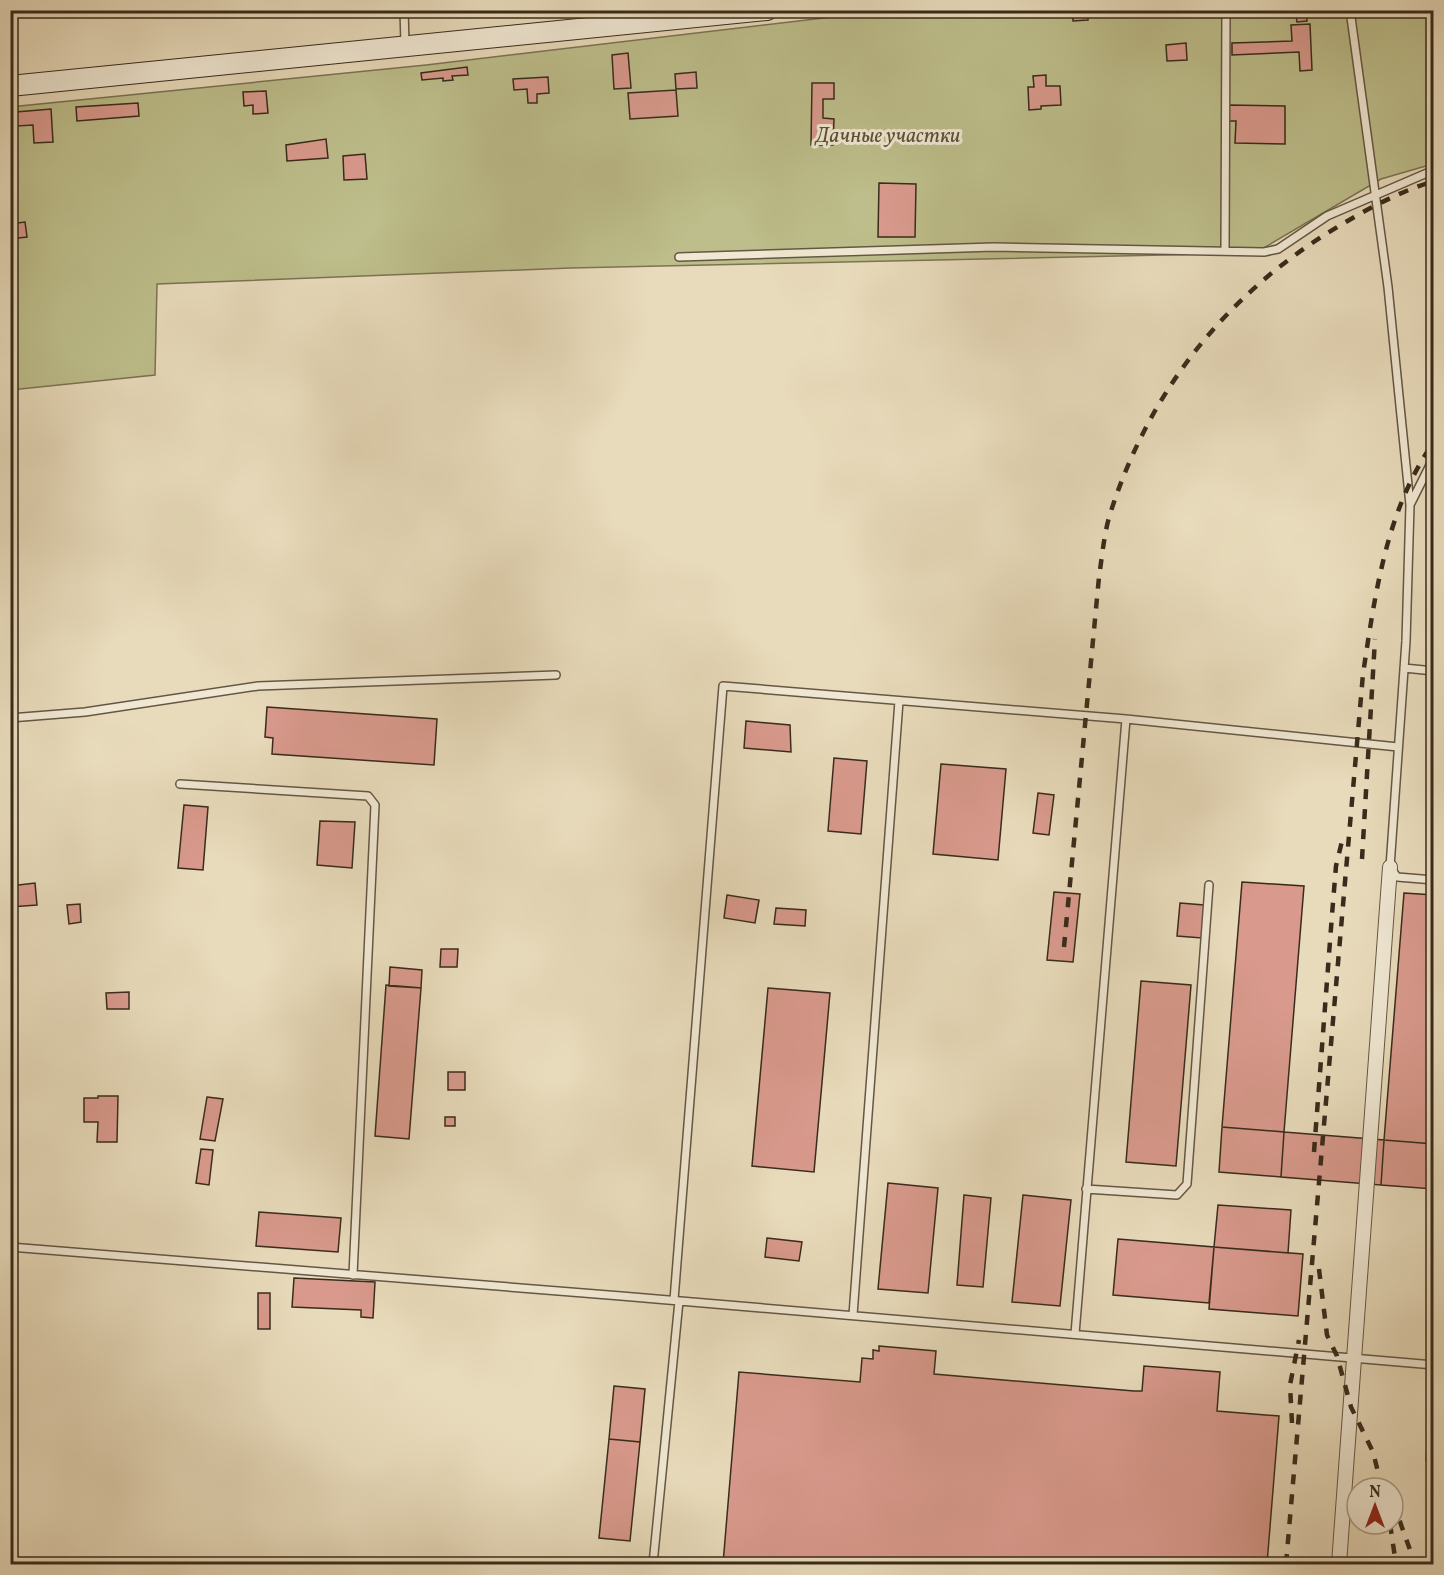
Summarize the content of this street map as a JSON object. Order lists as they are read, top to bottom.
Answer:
{
  "parks": ["Дачные участки"],
  "north": "top"
}
